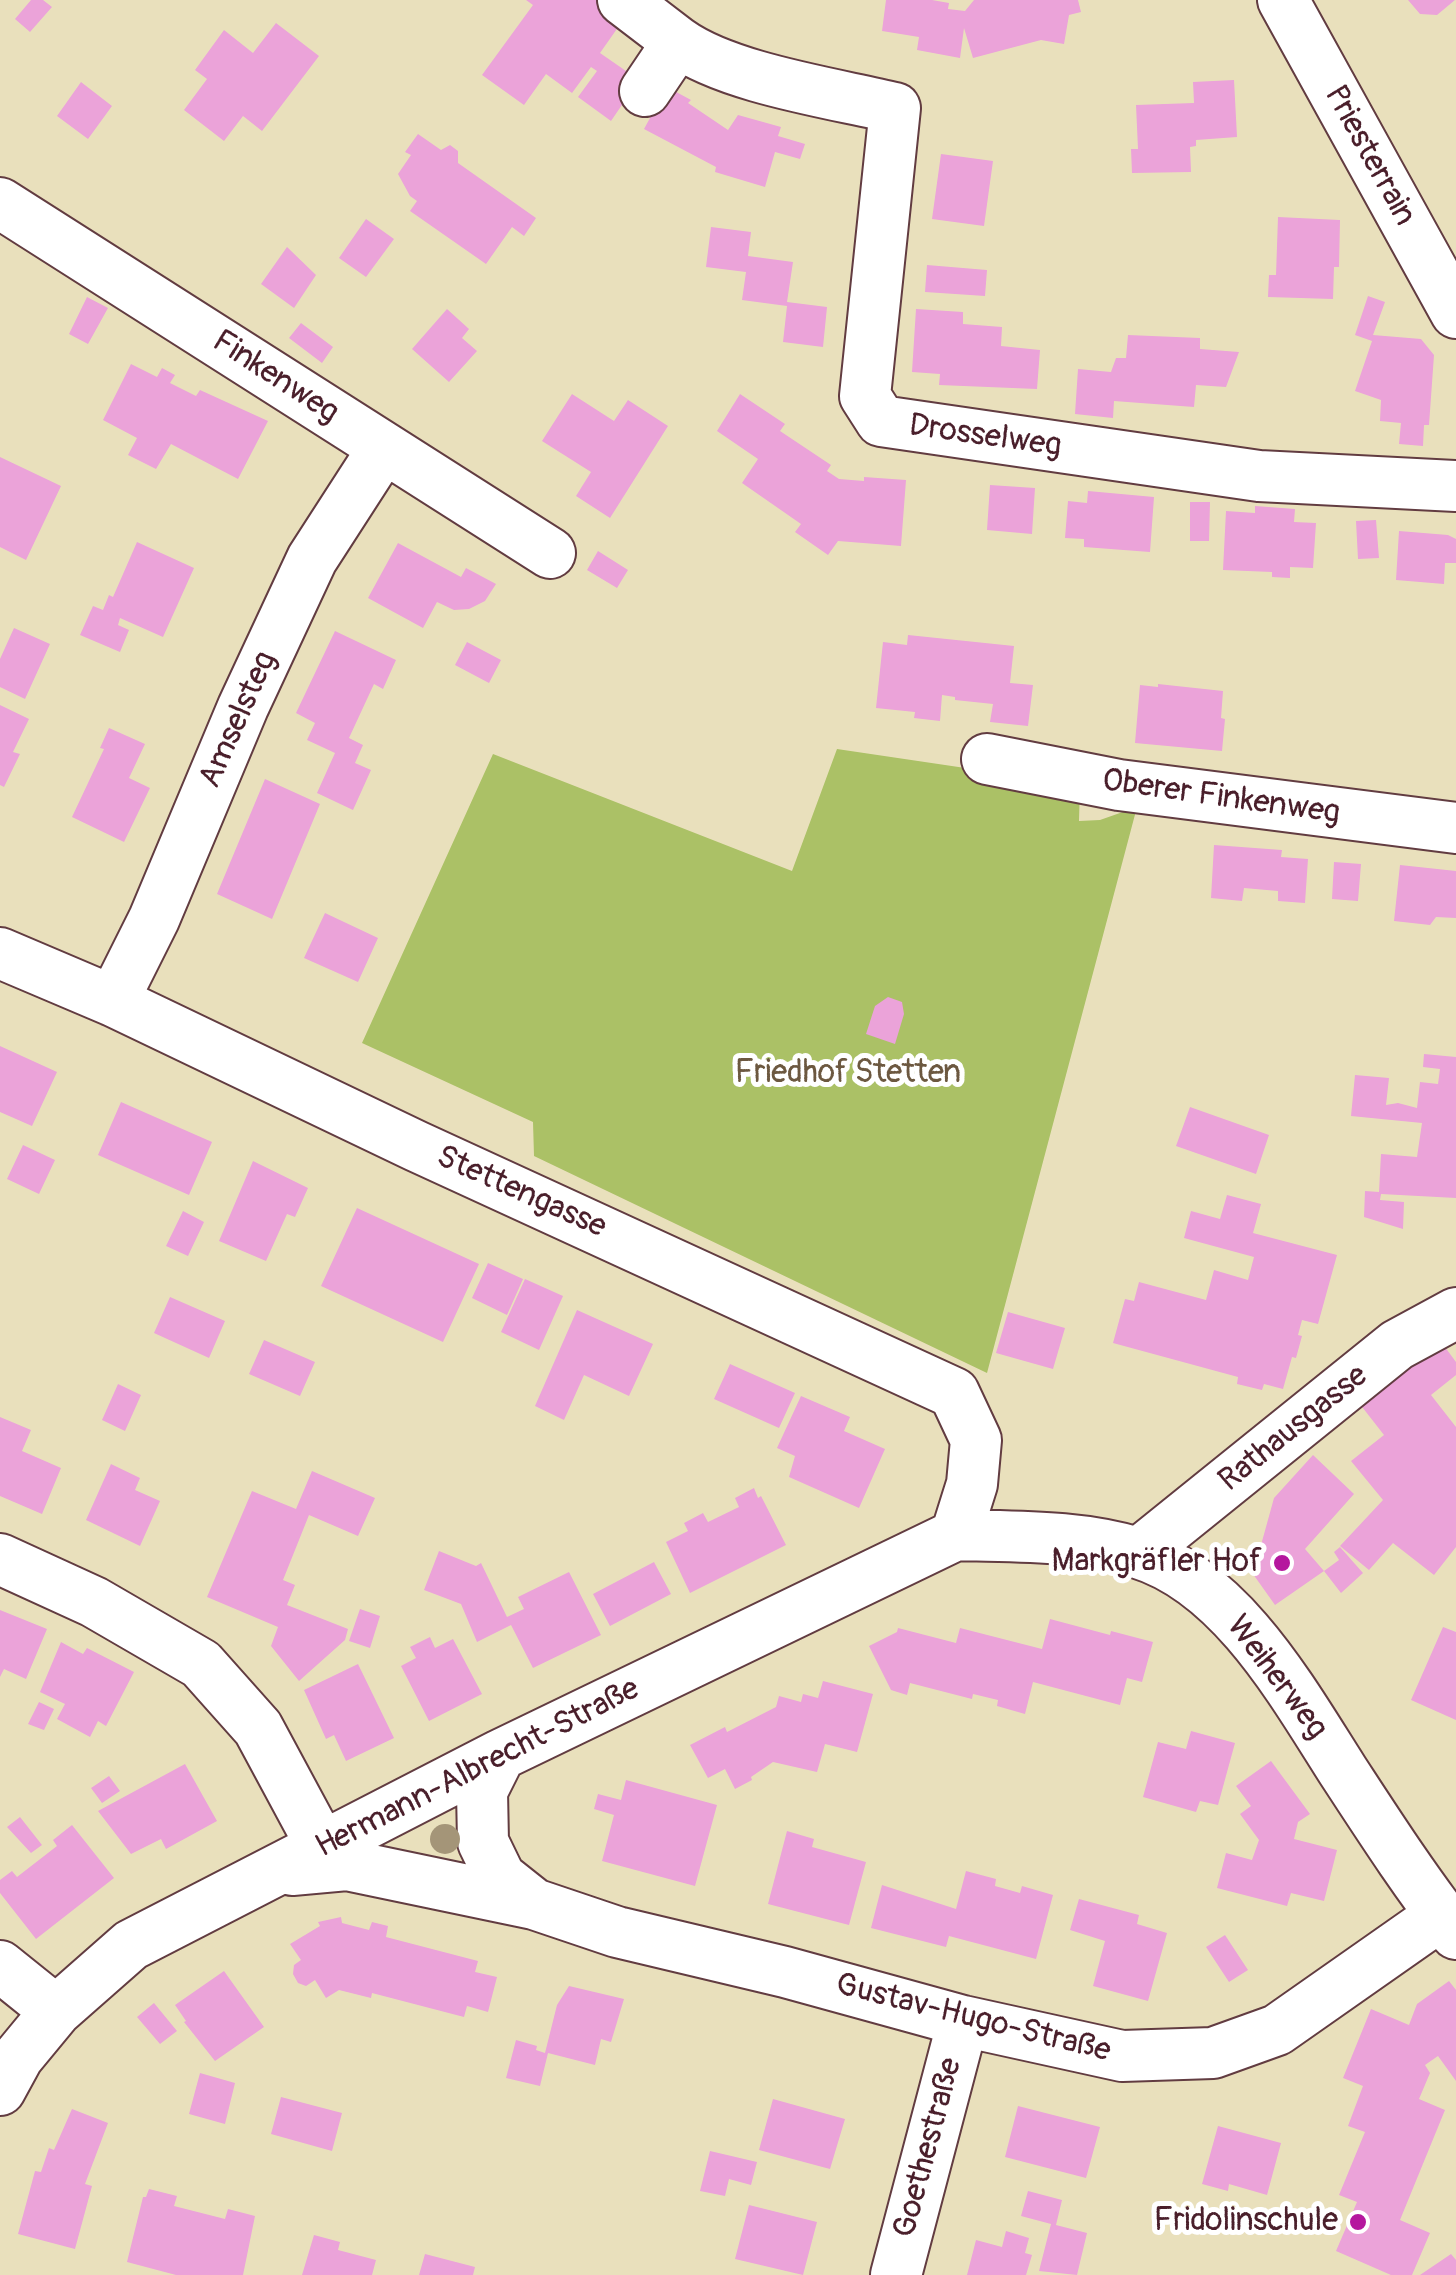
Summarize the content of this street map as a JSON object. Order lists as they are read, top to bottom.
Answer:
{
  "streets": {
    "street": [
      "Priesterrain",
      "Finkenweg",
      "Drosselweg",
      "Amselsteg",
      "Oberer Finkenweg",
      "Stettengasse",
      "Rathausgasse",
      "Weiherweg",
      "Hermann-Albrecht-Straße",
      "Gustav-Hugo-Straße",
      "Goethestraße"
    ]
  },
  "crossings": [
    ["Finkenweg", "Amselsteg"],
    ["Amselsteg", "Stettengasse"],
    ["Stettengasse", "Weiherweg"],
    ["Stettengasse", "Hermann-Albrecht-Straße"],
    ["Rathausgasse", "Weiherweg"],
    ["Weiherweg", "Hermann-Albrecht-Straße"],
    ["Weiherweg", "Gustav-Hugo-Straße"],
    ["Hermann-Albrecht-Straße", "Gustav-Hugo-Straße"],
    ["Gustav-Hugo-Straße", "Goethestraße"]
  ],
  "parks": ["Friedhof Stetten"],
  "places": ["Markgräfler Hof", "Fridolinschule"]
}
